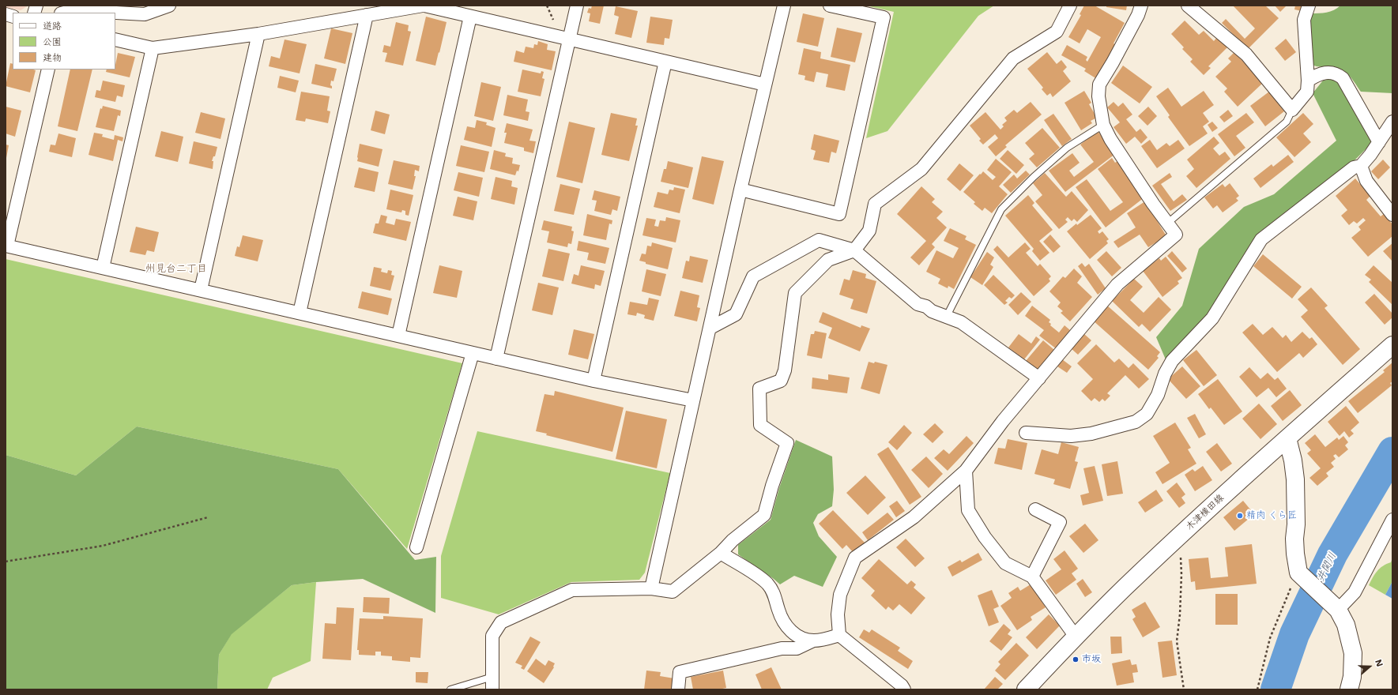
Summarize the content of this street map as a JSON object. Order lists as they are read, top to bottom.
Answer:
{
  "streets": {
    "main road": ["木津横田線"]
  },
  "districts": ["州見台二丁目"],
  "water": ["井関川"],
  "places": ["精肉 くら匠", "市坂"],
  "legend": ["道路", "公園", "建物"],
  "north": "right"
}
